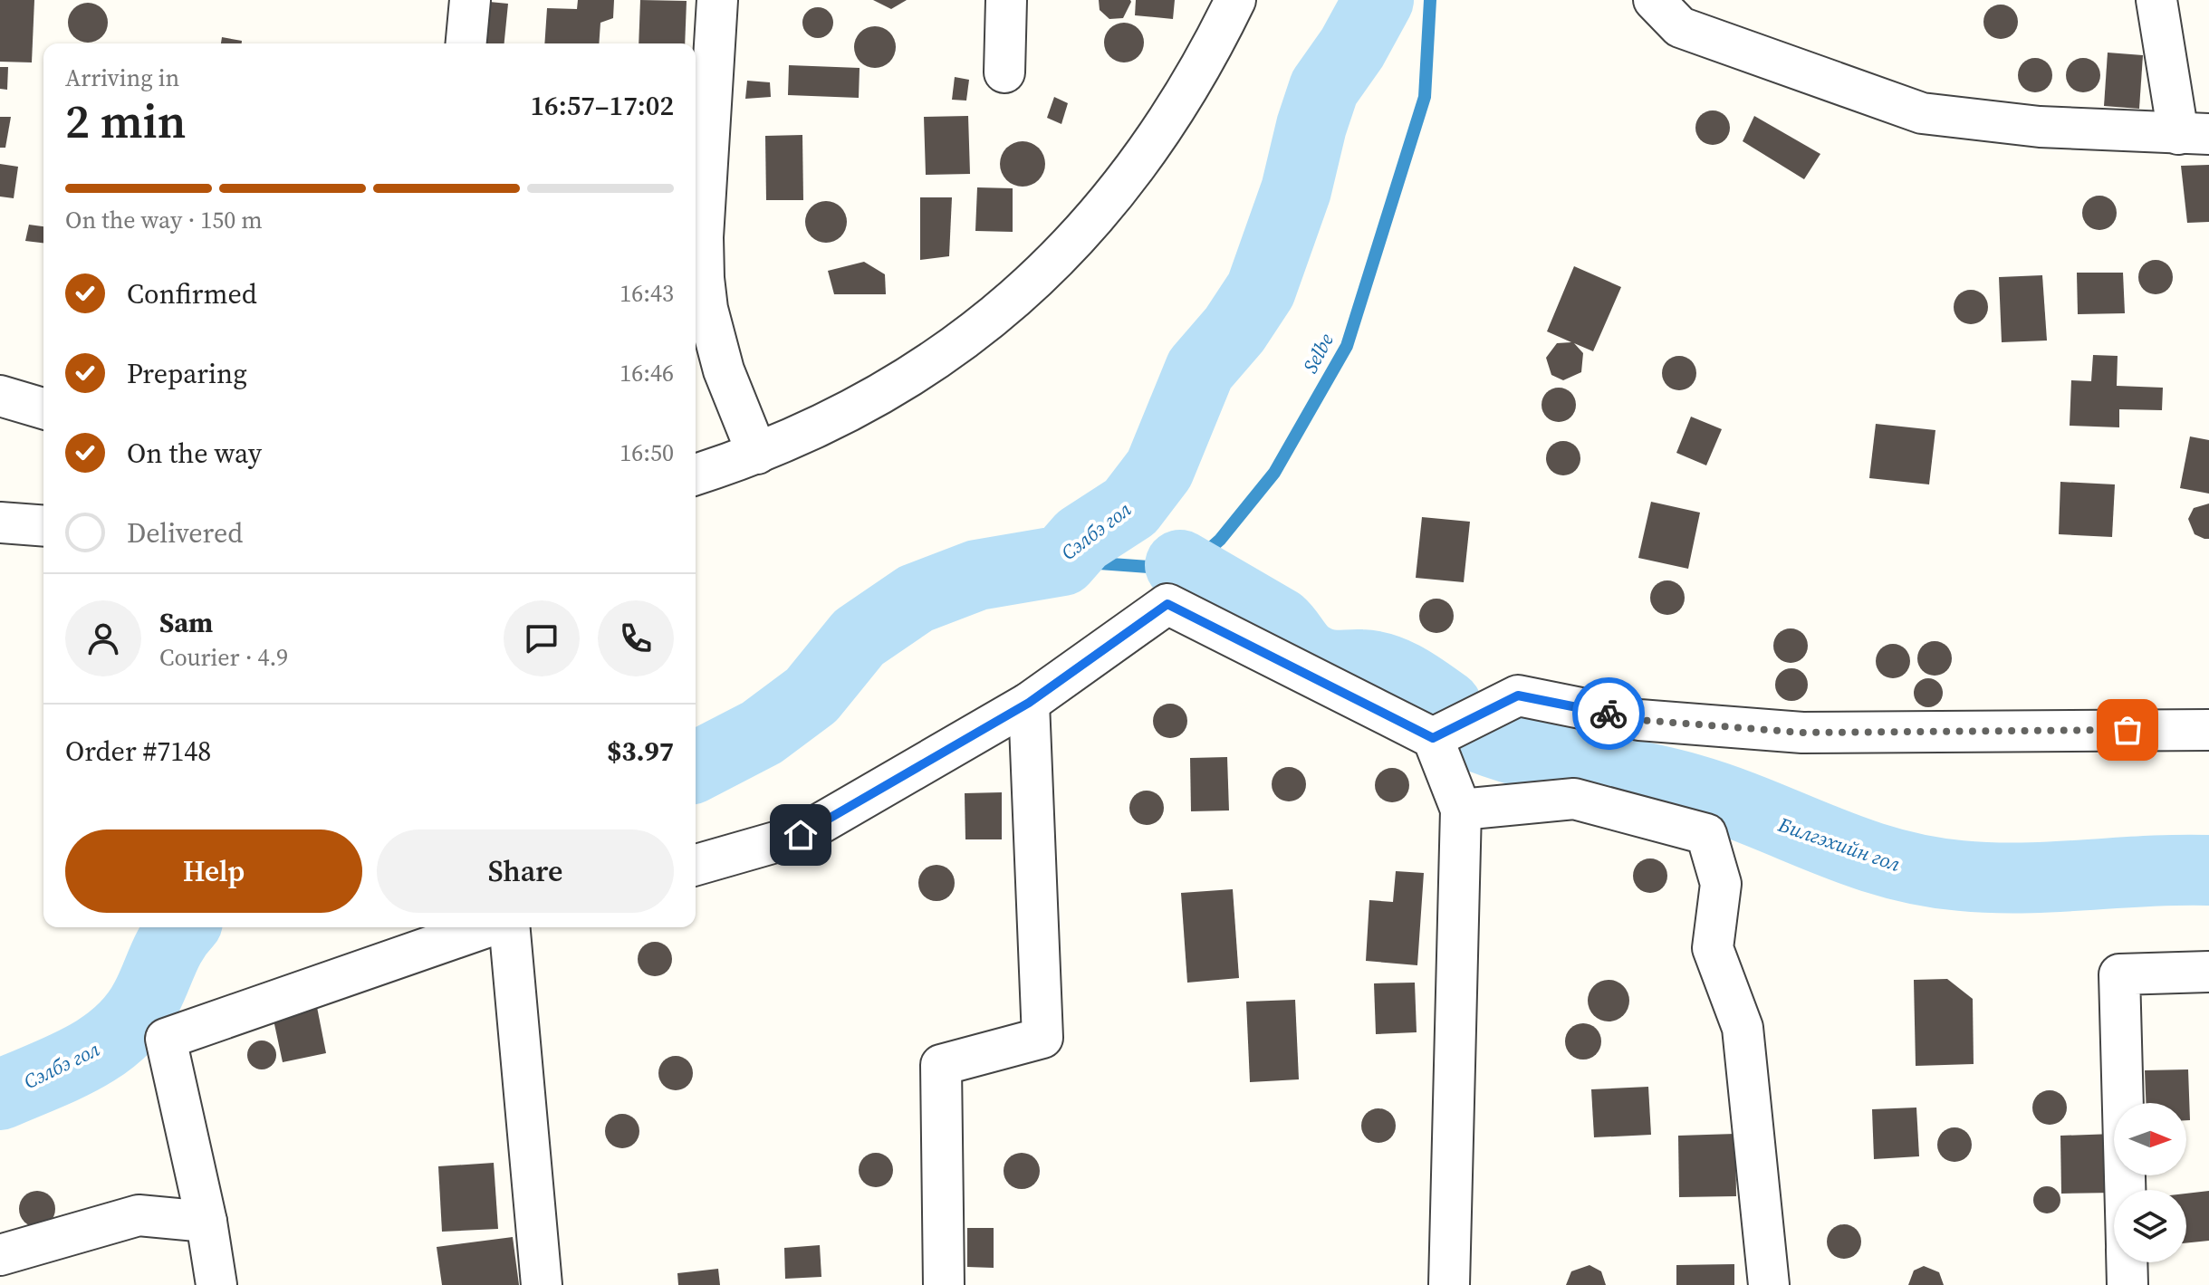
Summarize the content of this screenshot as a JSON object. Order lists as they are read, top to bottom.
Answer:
{
  "water": ["Selbe", "Сэлбэ гол", "Билгэхийн гол"],
  "north": "right",
  "page": {
    "heading": ["2 min", "Arriving in", "16:57–17:02"],
    "panel": [
      "Sam",
      "Courier · 4.9",
      "Order #7148",
      "$3.97"
    ],
    "bar": "On the way · 150 m",
    "list": [
      ["Confirmed", "16:43"],
      ["Preparing", "16:46"],
      ["On the way", "16:50"],
      "Delivered"
    ],
    "buttons": ["Help", "Share"]
  }
}
